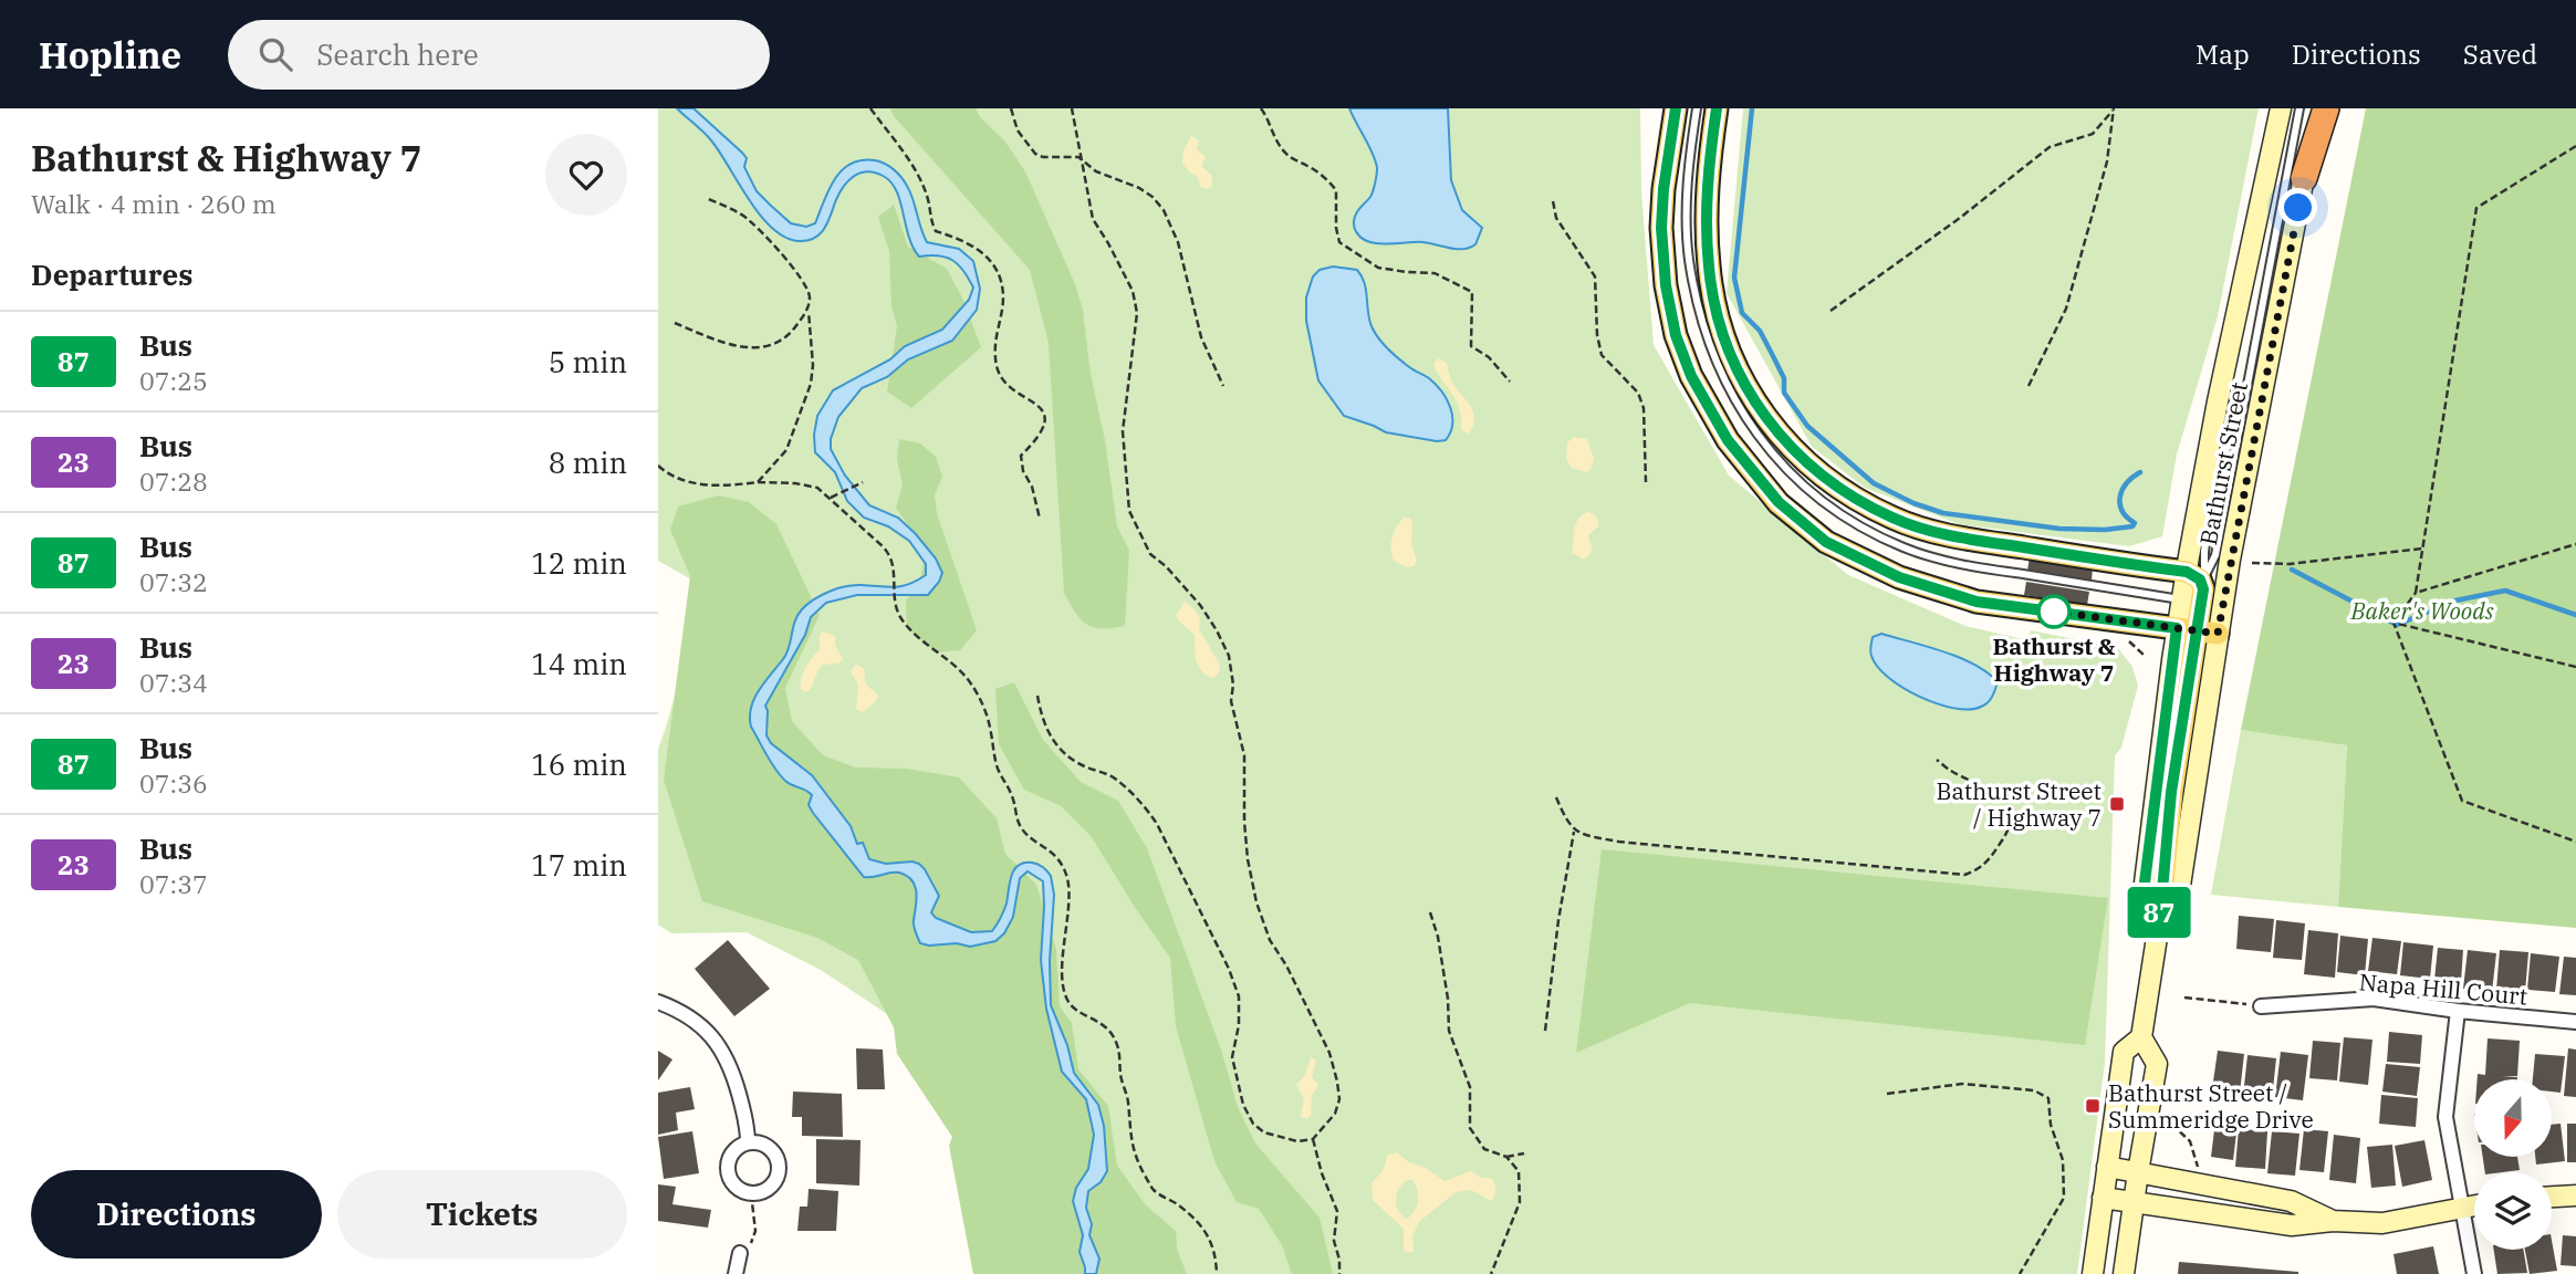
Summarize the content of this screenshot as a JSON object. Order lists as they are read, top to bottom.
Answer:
{
  "streets": {
    "main road": ["Bathurst Street"],
    "street": ["Napa Hill Court"]
  },
  "parks": ["Baker's Woods"],
  "places": {
    "other": ["Bathurst & Highway 7"],
    "transit": ["Bathurst Street / Highway 7", "Bathurst Street / Summeridge Drive"]
  },
  "lines": ["bus line 87"],
  "north": "bottom",
  "page": {
    "header": "Hopline",
    "search": "Search here",
    "nav": ["Map", "Directions", "Saved"],
    "heading": [
      ["Bathurst & Highway 7", "Walk · 4 min · 260 m"],
      "Departures"
    ],
    "on_map": "87",
    "list": [
      {
        "mark": "87",
        "name": "Bus",
        "note": "07:25",
        "value": "5 min"
      },
      {
        "mark": "23",
        "name": "Bus",
        "note": "07:28",
        "value": "8 min"
      },
      {
        "mark": "87",
        "name": "Bus",
        "note": "07:32",
        "value": "12 min"
      },
      {
        "mark": "23",
        "name": "Bus",
        "note": "07:34",
        "value": "14 min"
      },
      {
        "mark": "87",
        "name": "Bus",
        "note": "07:36",
        "value": "16 min"
      },
      {
        "mark": "23",
        "name": "Bus",
        "note": "07:37",
        "value": "17 min"
      }
    ],
    "buttons": ["Directions", "Tickets"]
  }
}
